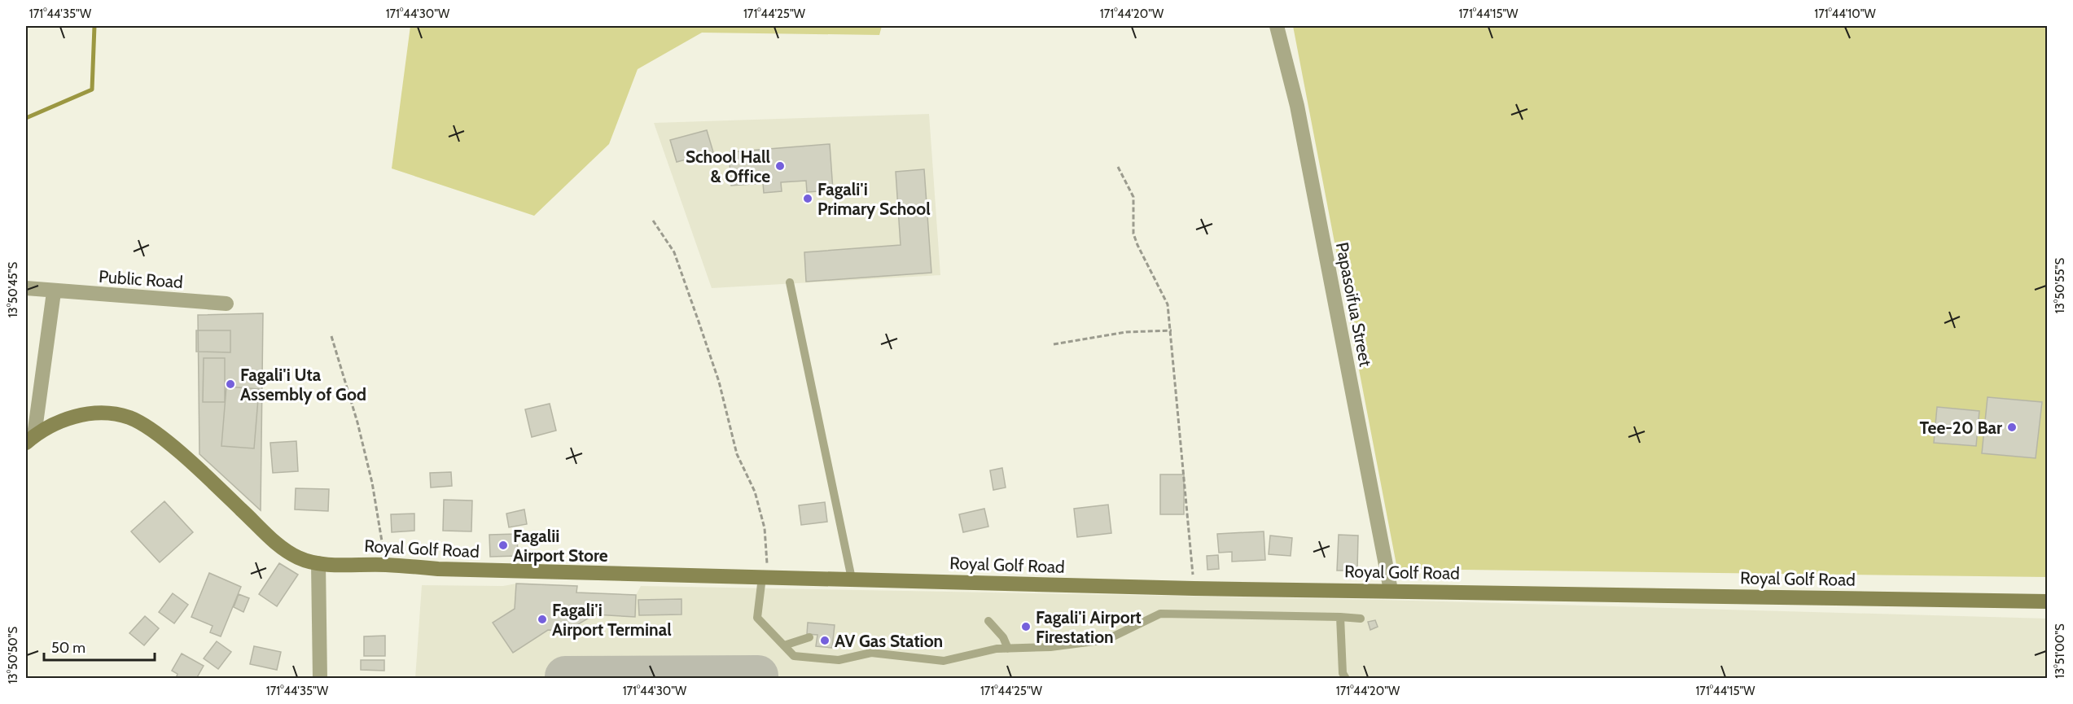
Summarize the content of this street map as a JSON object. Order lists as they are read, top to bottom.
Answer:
{
  "streets": {
    "main road": ["Royal Golf Road"],
    "street": ["Public Road", "Papasoifua Street"]
  },
  "crossings": [
    ["Papasoifua Street", "Royal Golf Road"]
  ],
  "places": [
    "School Hall & Office",
    "Fagali'i Primary School",
    "Fagali'i Uta Assembly of God",
    "Tee-20 Bar",
    "Fagalii Airport Store",
    "Fagali'i Airport Terminal",
    "Fagali'i Airport Firestation",
    "AV Gas Station"
  ],
  "scale_bar": "50 m",
  "coordinates": [
    "171°44'35\"W",
    "171°44'30\"W",
    "171°44'25\"W",
    "171°44'20\"W",
    "171°44'15\"W",
    "171°44'10\"W",
    "13°50'55\"S",
    "13°50'45\"S",
    "13°51'00\"S",
    "13°50'50\"S"
  ]
}
